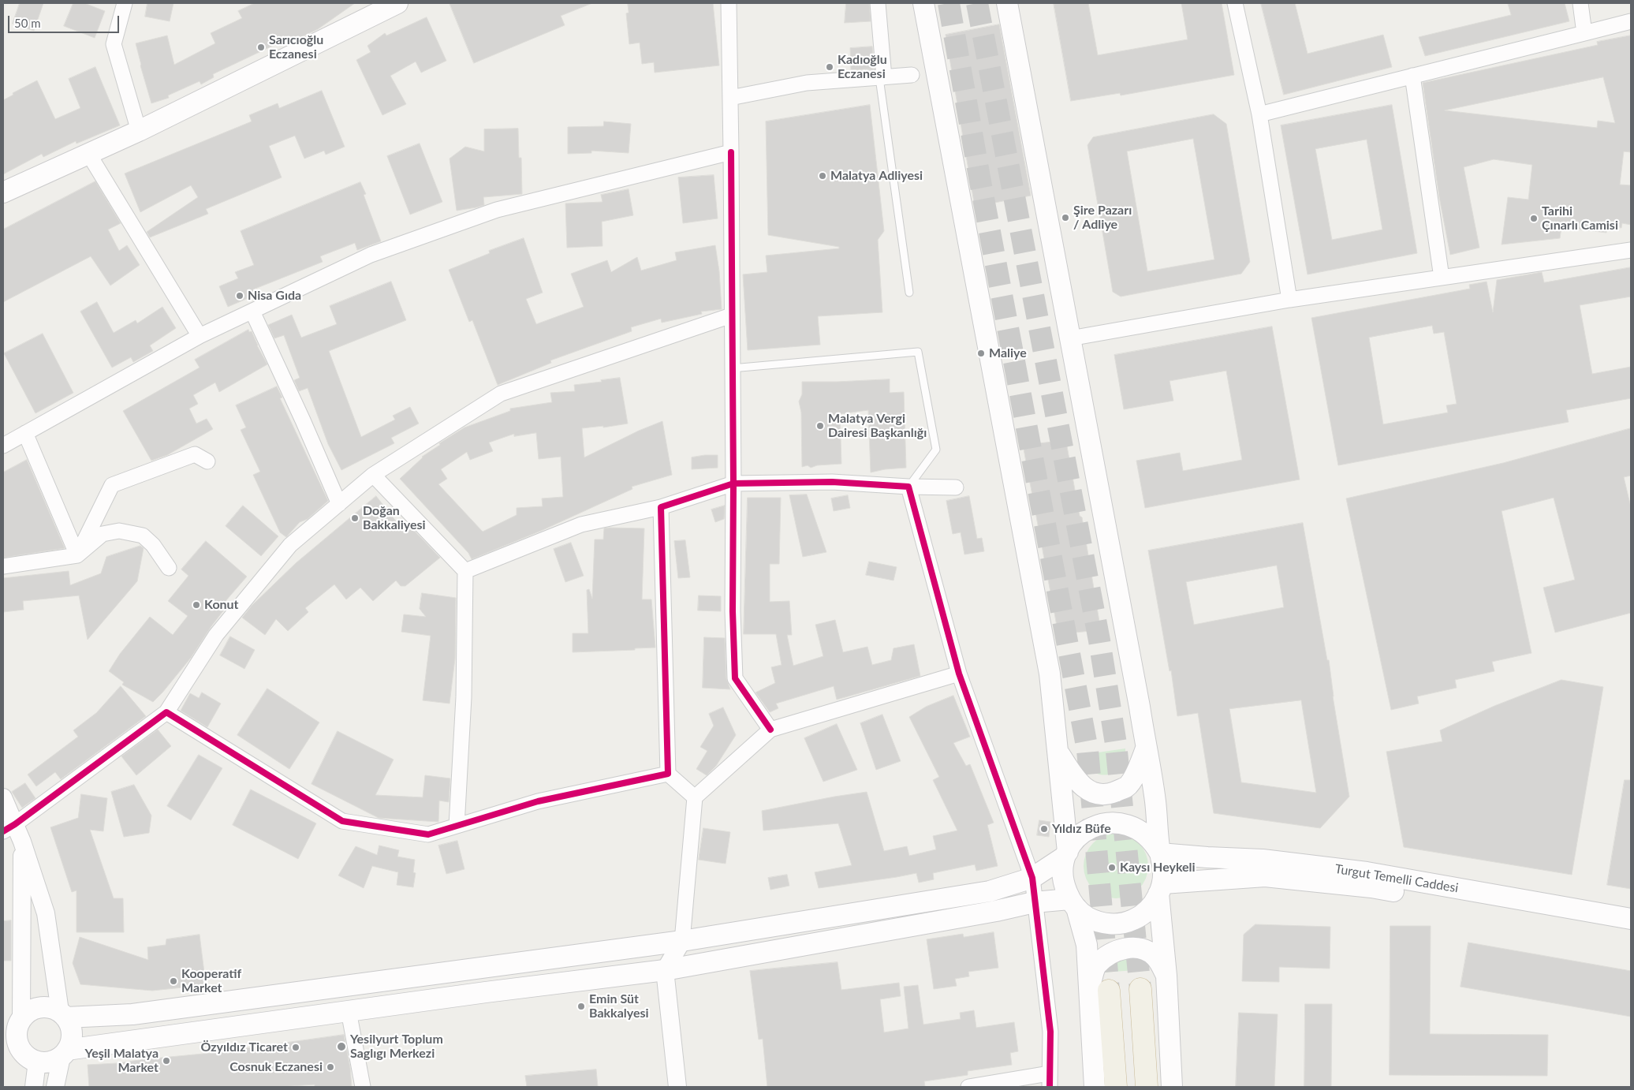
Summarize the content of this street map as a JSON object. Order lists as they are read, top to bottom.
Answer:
{
  "streets": {
    "main road": ["Turgut Temelli Caddesi"]
  },
  "places": [
    "Sarıcıoğlu Eczanesi",
    "Kadıoğlu Eczanesi",
    "Malatya Adliyesi",
    "Şire Pazarı / Adliye",
    "Tarihi Çınarlı Camisi",
    "Nisa Gıda",
    "Maliye",
    "Malatya Vergi Dairesi Başkanlığı",
    "Doğan Bakkaliyesi",
    "Konut",
    "Yıldız Büfe",
    "Kaysı Heykeli",
    "Kooperatif Market",
    "Emin Süt Bakkalyesi",
    "Yesilyurt Toplum Saglıgı Merkezi",
    "Özyıldız Ticaret",
    "Yeşil Malatya Market",
    "Cosnuk Eczanesi"
  ],
  "scale_bar": "50 m"
}
